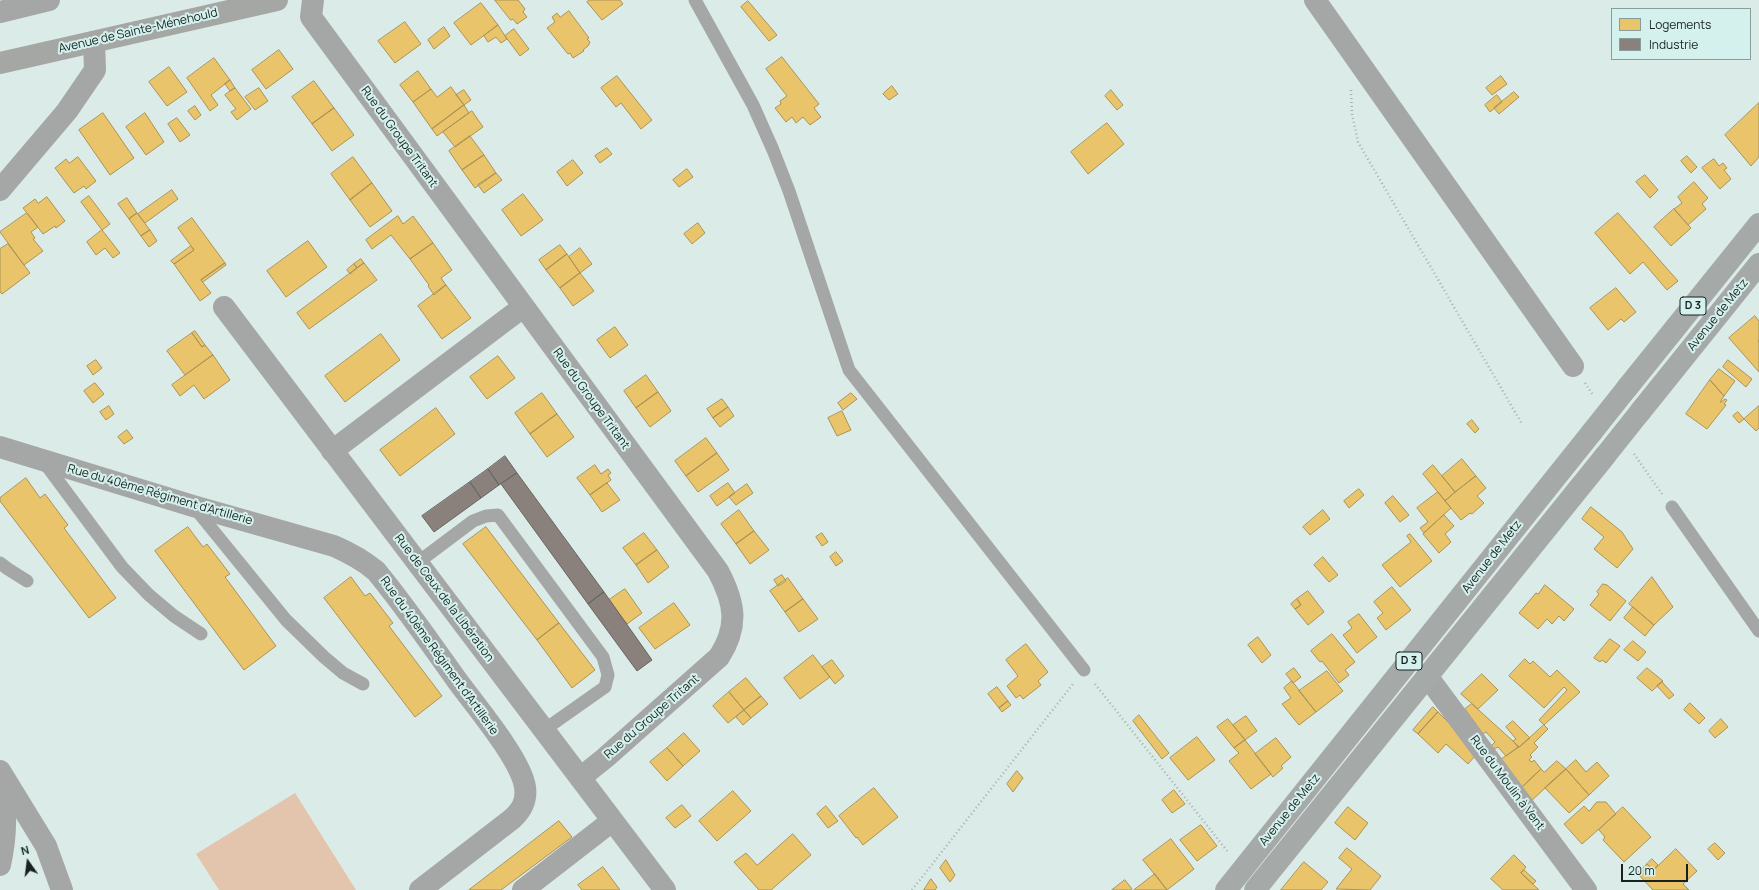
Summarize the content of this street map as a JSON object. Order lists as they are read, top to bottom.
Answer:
{
  "streets": {
    "main road": ["Avenue de Sainte-Ménehould", "D 3", "Avenue de Metz"],
    "street": [
      "Rue du Groupe Tritant",
      "Rue du 40ème Régiment d'Artillerie",
      "Rue de Ceux de la Libération",
      "Rue du Moulin à Vent"
    ]
  },
  "crossings": [
    ["Rue du Groupe Tritant", "Rue de Ceux de la Libération"],
    ["Avenue de Metz", "Rue du Moulin à Vent"]
  ],
  "legend": ["Logements", "Industrie"],
  "scale_bar": "20 m",
  "north": "top"
}
